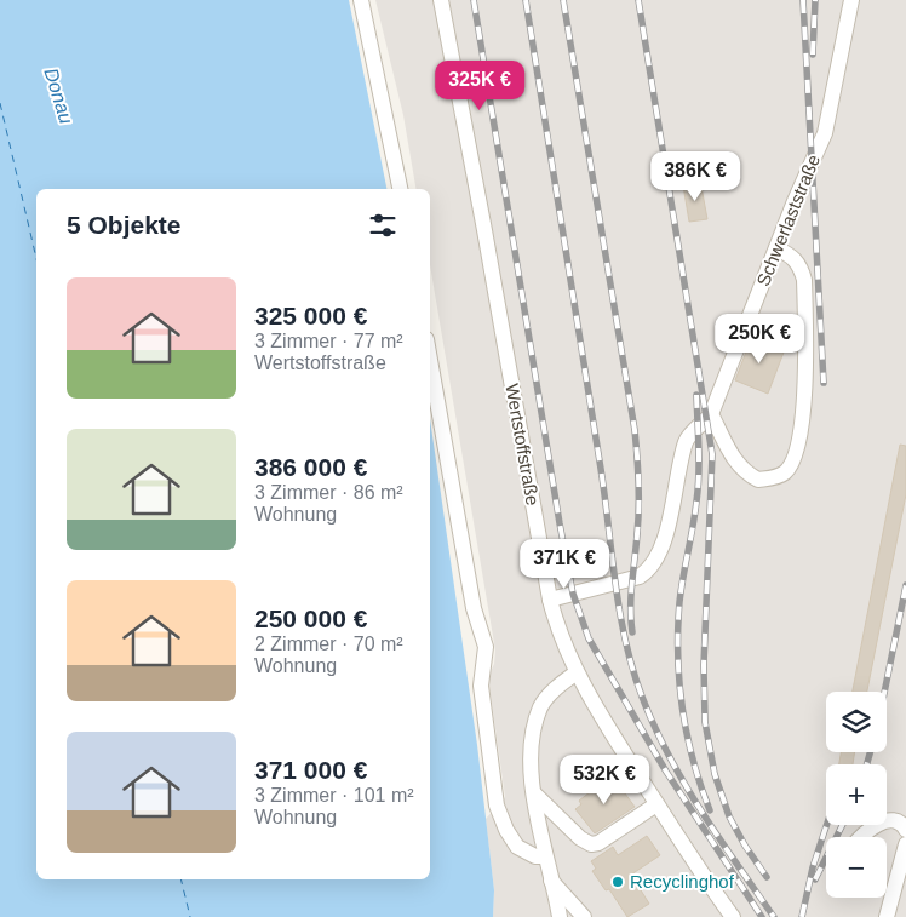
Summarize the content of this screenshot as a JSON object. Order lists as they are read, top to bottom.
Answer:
{
  "streets": {
    "street": ["Schwerlaststraße", "Wertstoffstraße"]
  },
  "crossings": [
    ["Schwerlaststraße", "Wertstoffstraße"]
  ],
  "water": ["Donau"],
  "places": ["Recyclinghof"],
  "page": {
    "price": [
      "325K €",
      "386K €",
      "250K €",
      "371K €",
      "532K €"
    ],
    "heading": "5 Objekte",
    "list": [
      {
        "name": "325 000 €",
        "note": "3 Zimmer · 77 m² · Wertstoffstraße"
      },
      {
        "name": "386 000 €",
        "note": "3 Zimmer · 86 m² · Wohnung"
      },
      {
        "name": "250 000 €",
        "note": "2 Zimmer · 70 m² · Wohnung"
      },
      {
        "name": "371 000 €",
        "note": "3 Zimmer · 101 m² · Wohnung"
      }
    ],
    "map_buttons": ["+", "−"]
  }
}
